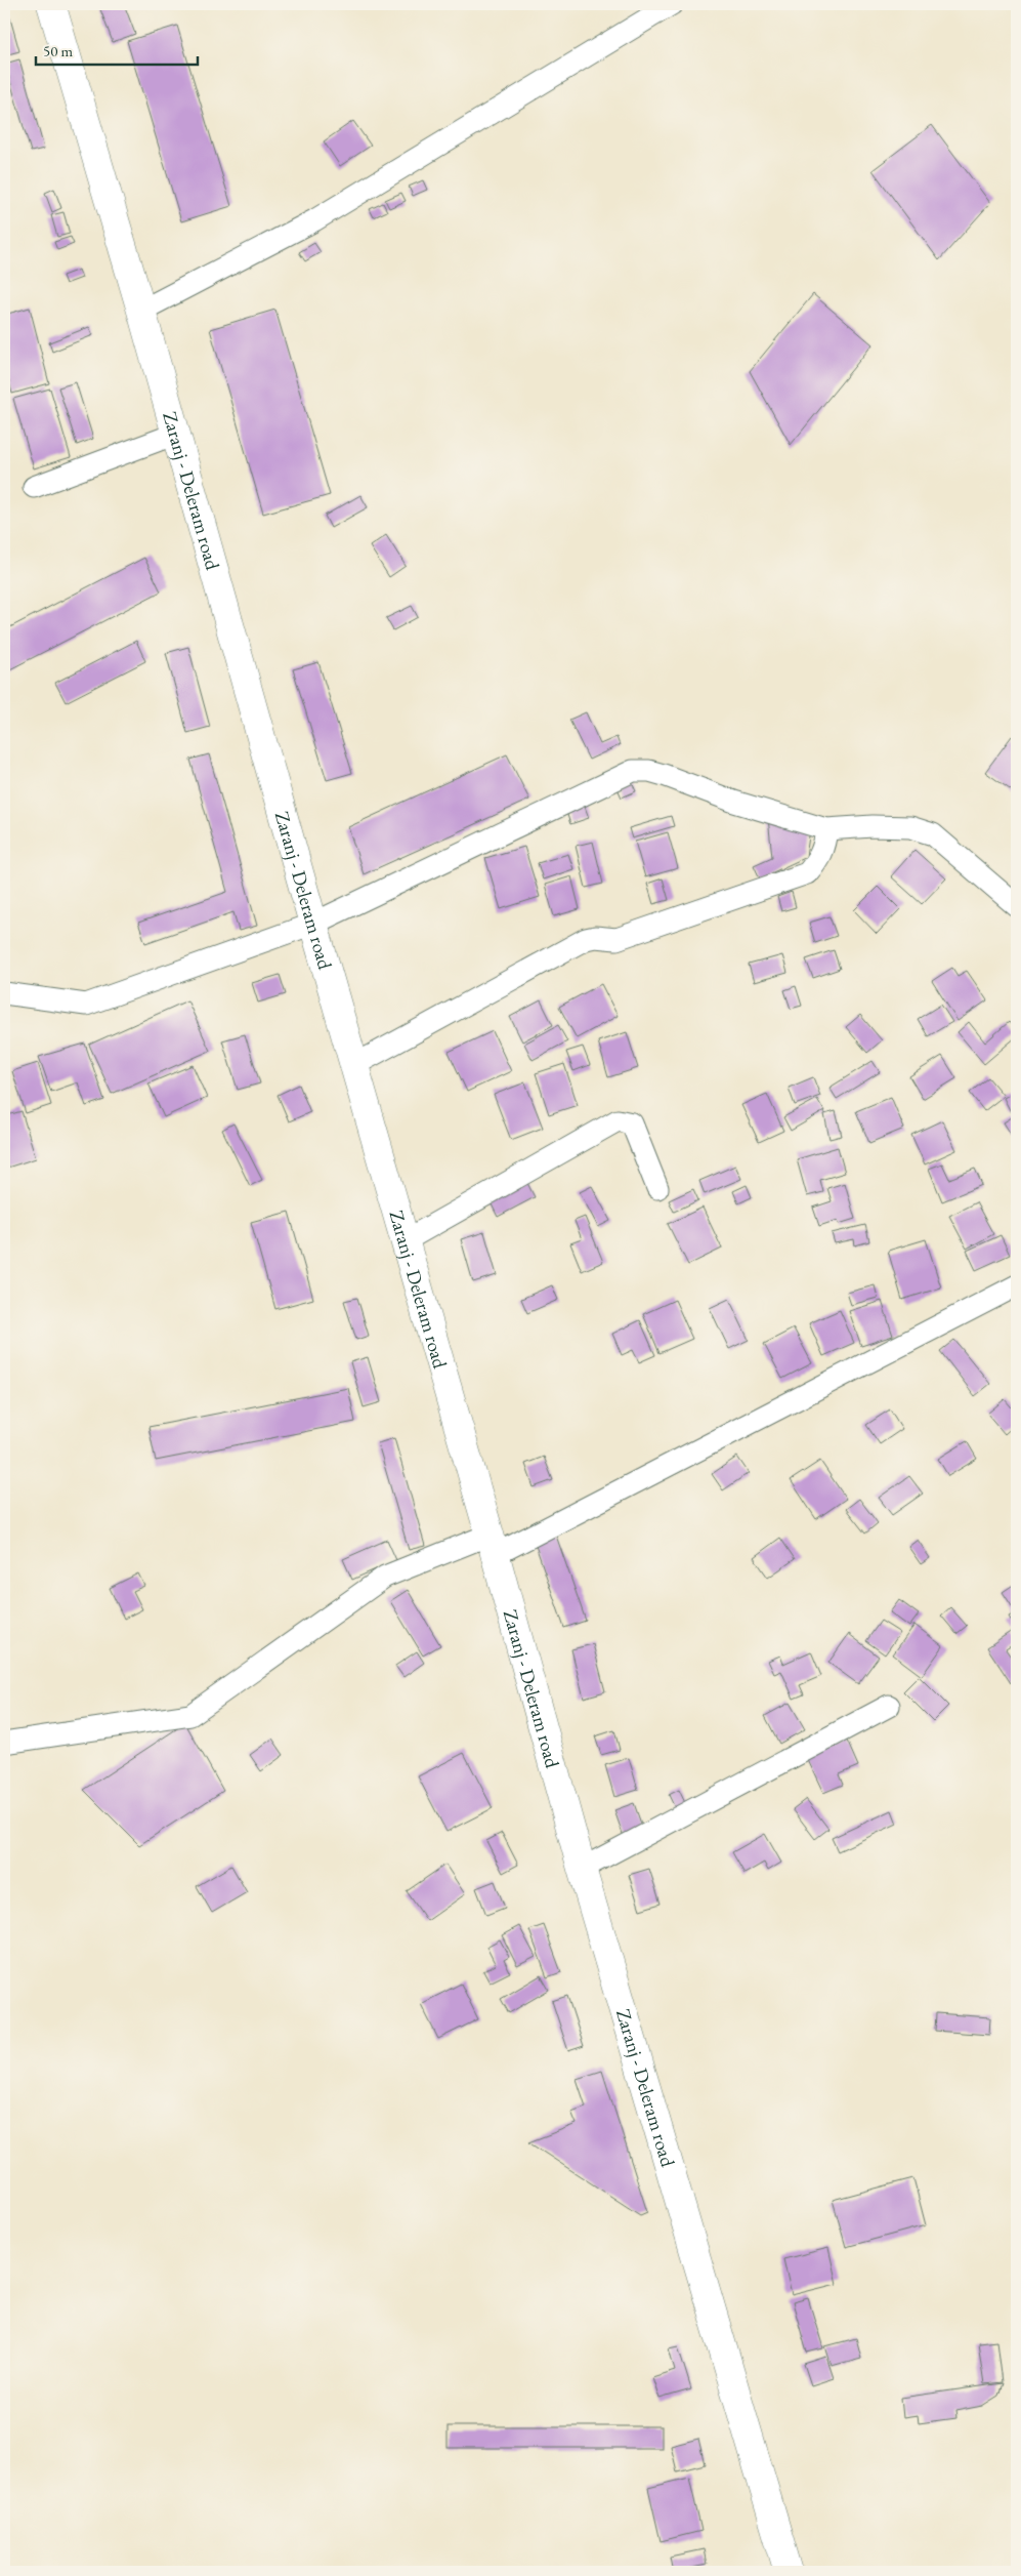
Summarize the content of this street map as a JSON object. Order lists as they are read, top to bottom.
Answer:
{
  "streets": {
    "highway": ["Zaranj - Deleram road"]
  },
  "scale_bar": "50 m"
}
